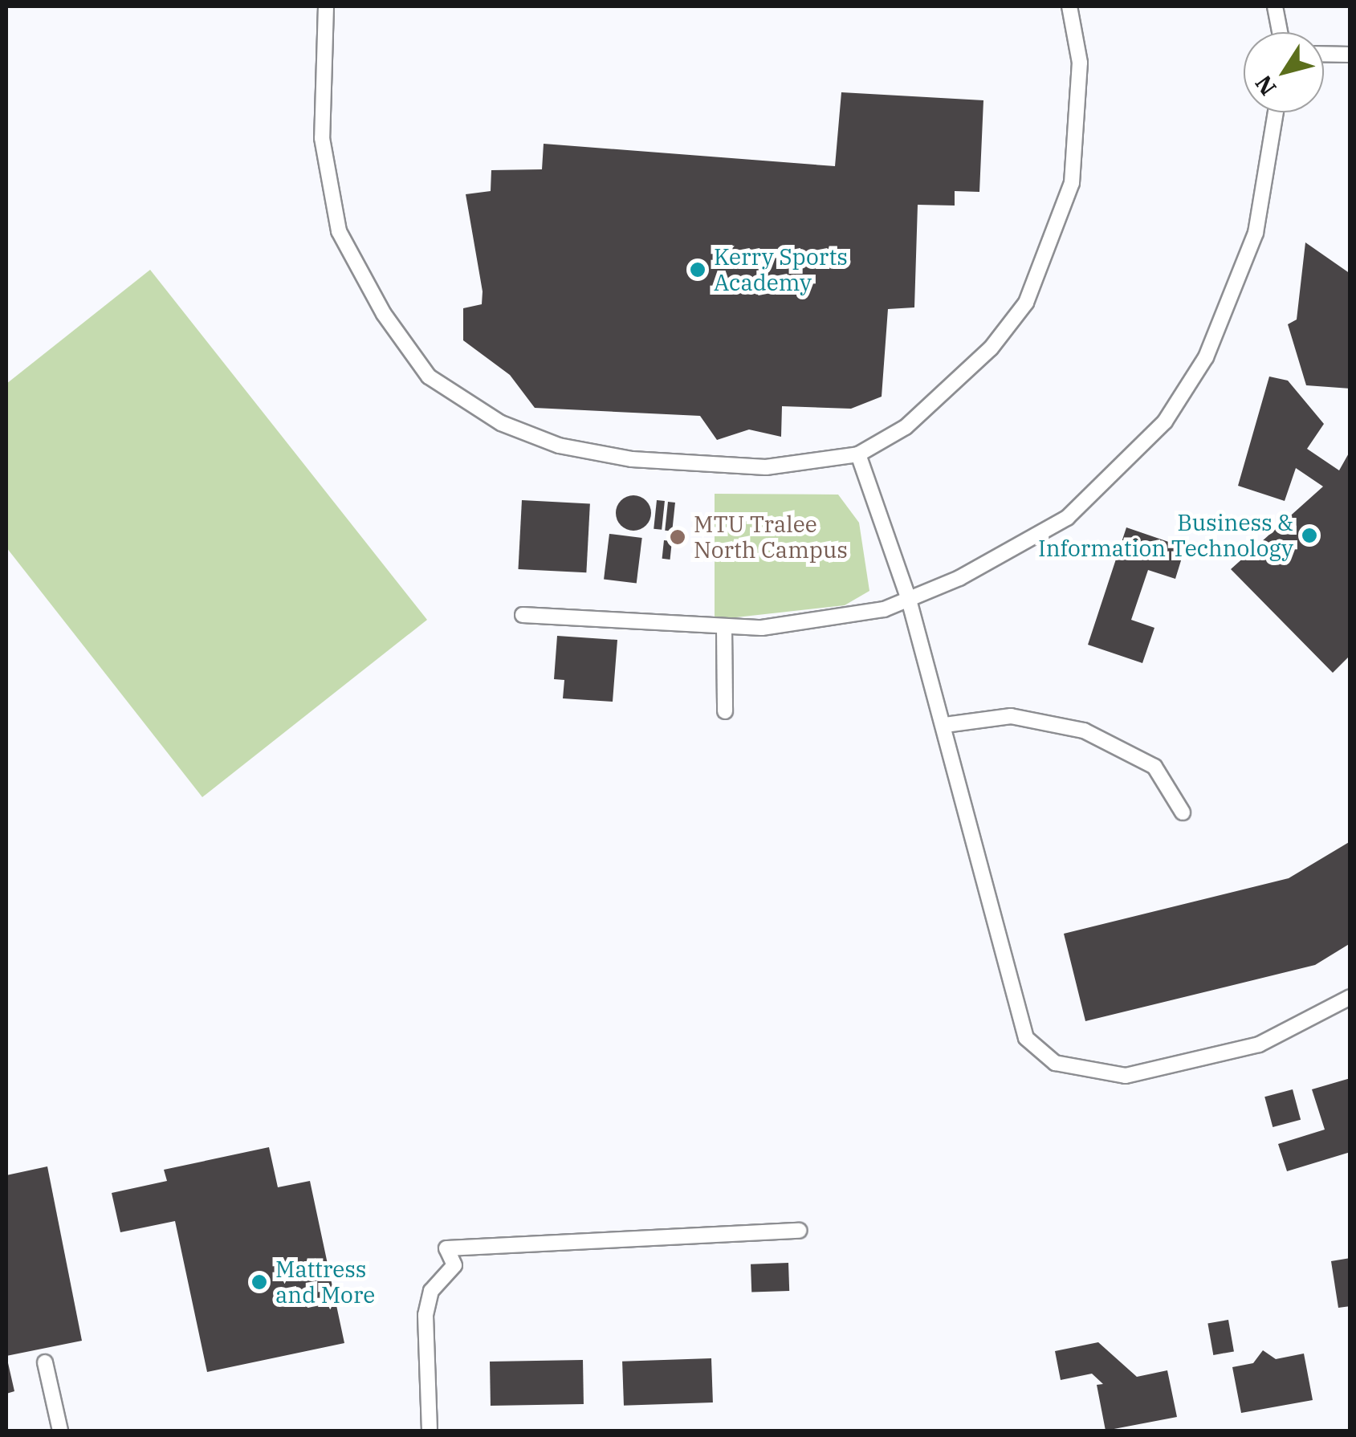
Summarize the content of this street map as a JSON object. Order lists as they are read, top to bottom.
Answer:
{
  "places": [
    "Kerry Sports Academy",
    "Business & Information Technology",
    "MTU Tralee North Campus",
    "Mattress and More"
  ],
  "north": "bottom left"
}
